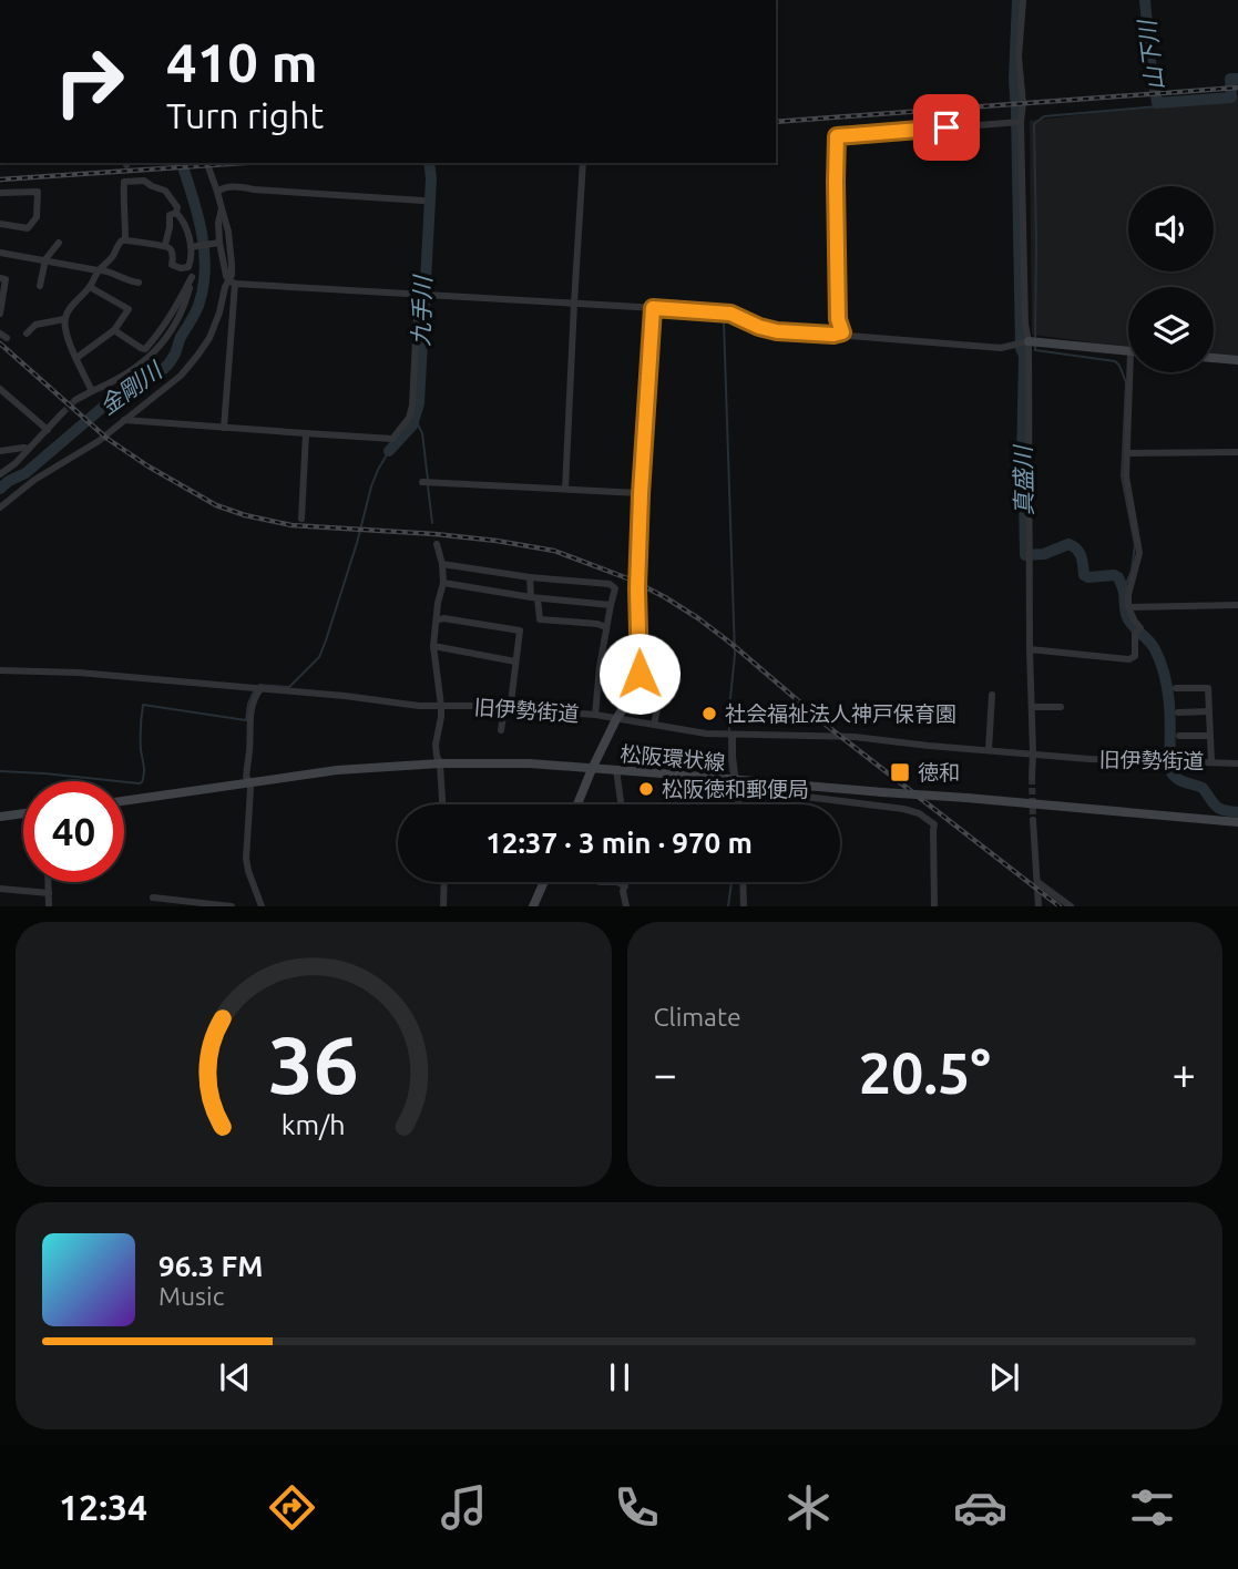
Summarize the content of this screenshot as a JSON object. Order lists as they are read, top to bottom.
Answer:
{
  "streets": {
    "main road": ["松阪環状線"],
    "street": ["旧伊勢街道"]
  },
  "water": [
    "山下川",
    "九手川",
    "金剛川",
    "真盛川"
  ],
  "places": {
    "other": ["社会福祉法人神戸保育園", "松阪徳和郵便局"],
    "transit": ["徳和"]
  },
  "page": {
    "turn": ["410 m", "Turn right"],
    "limit": "40",
    "trip": "12:37 · 3 min · 970 m",
    "tile": "Climate",
    "heat": ["−", "20.5°", "+"],
    "song": ["96.3 FM", "Music"],
    "tabs": "12:34",
    "gauge": ["36", "km/h"]
  }
}
